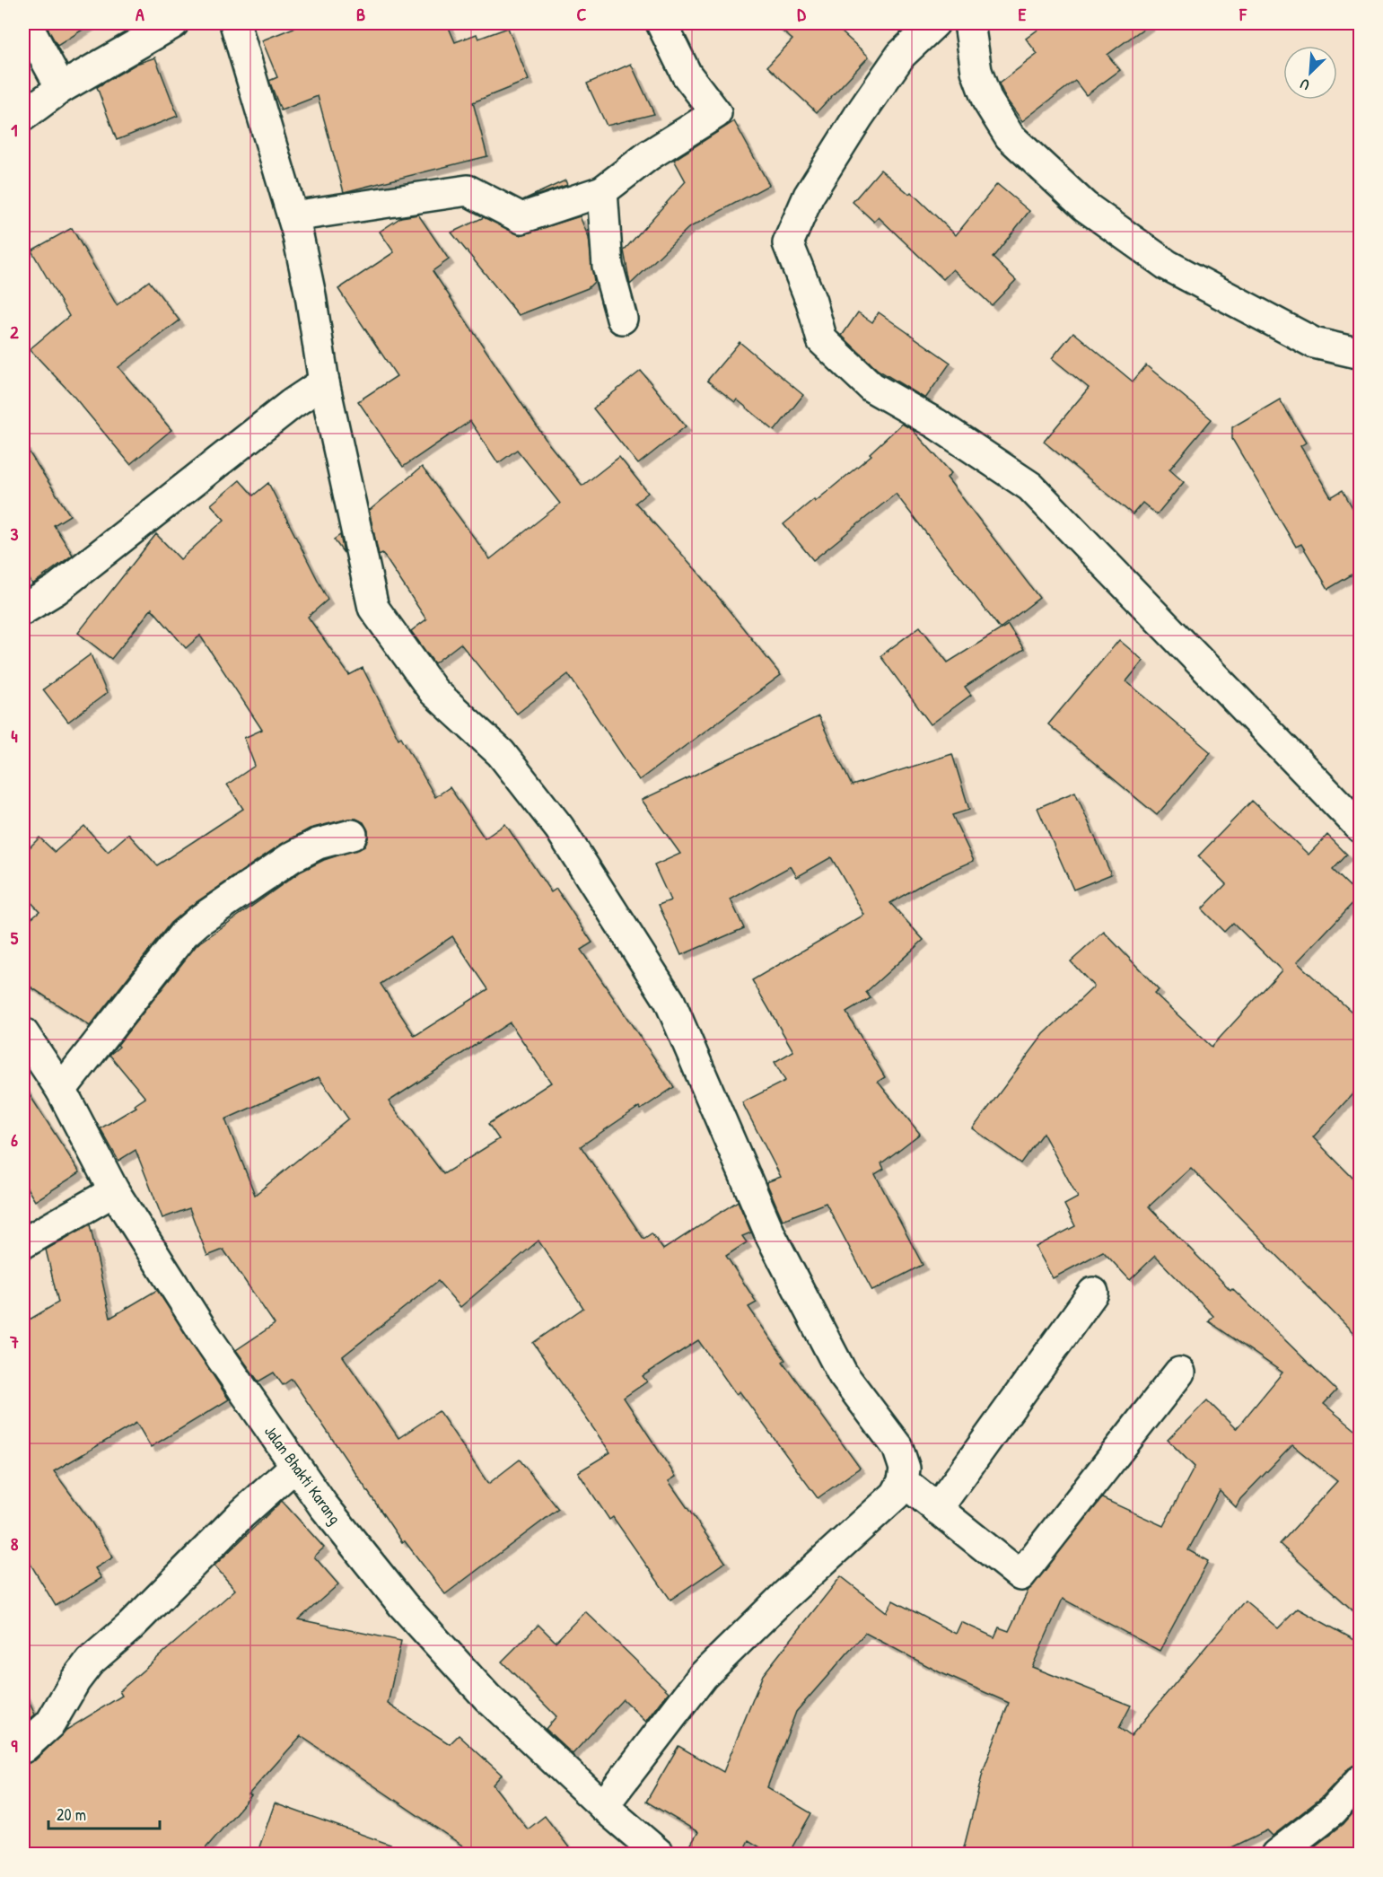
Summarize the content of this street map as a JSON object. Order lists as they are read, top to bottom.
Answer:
{
  "streets": {
    "street": ["Jalan Bhakti Karang"]
  },
  "scale_bar": "20 m",
  "north": "bottom left",
  "grid": {
    "columns": [
      "A",
      "B",
      "C",
      "D",
      "E",
      "F"
    ],
    "rows": [
      "1",
      "2",
      "3",
      "4",
      "5",
      "6",
      "7",
      "8",
      "9"
    ]
  }
}
